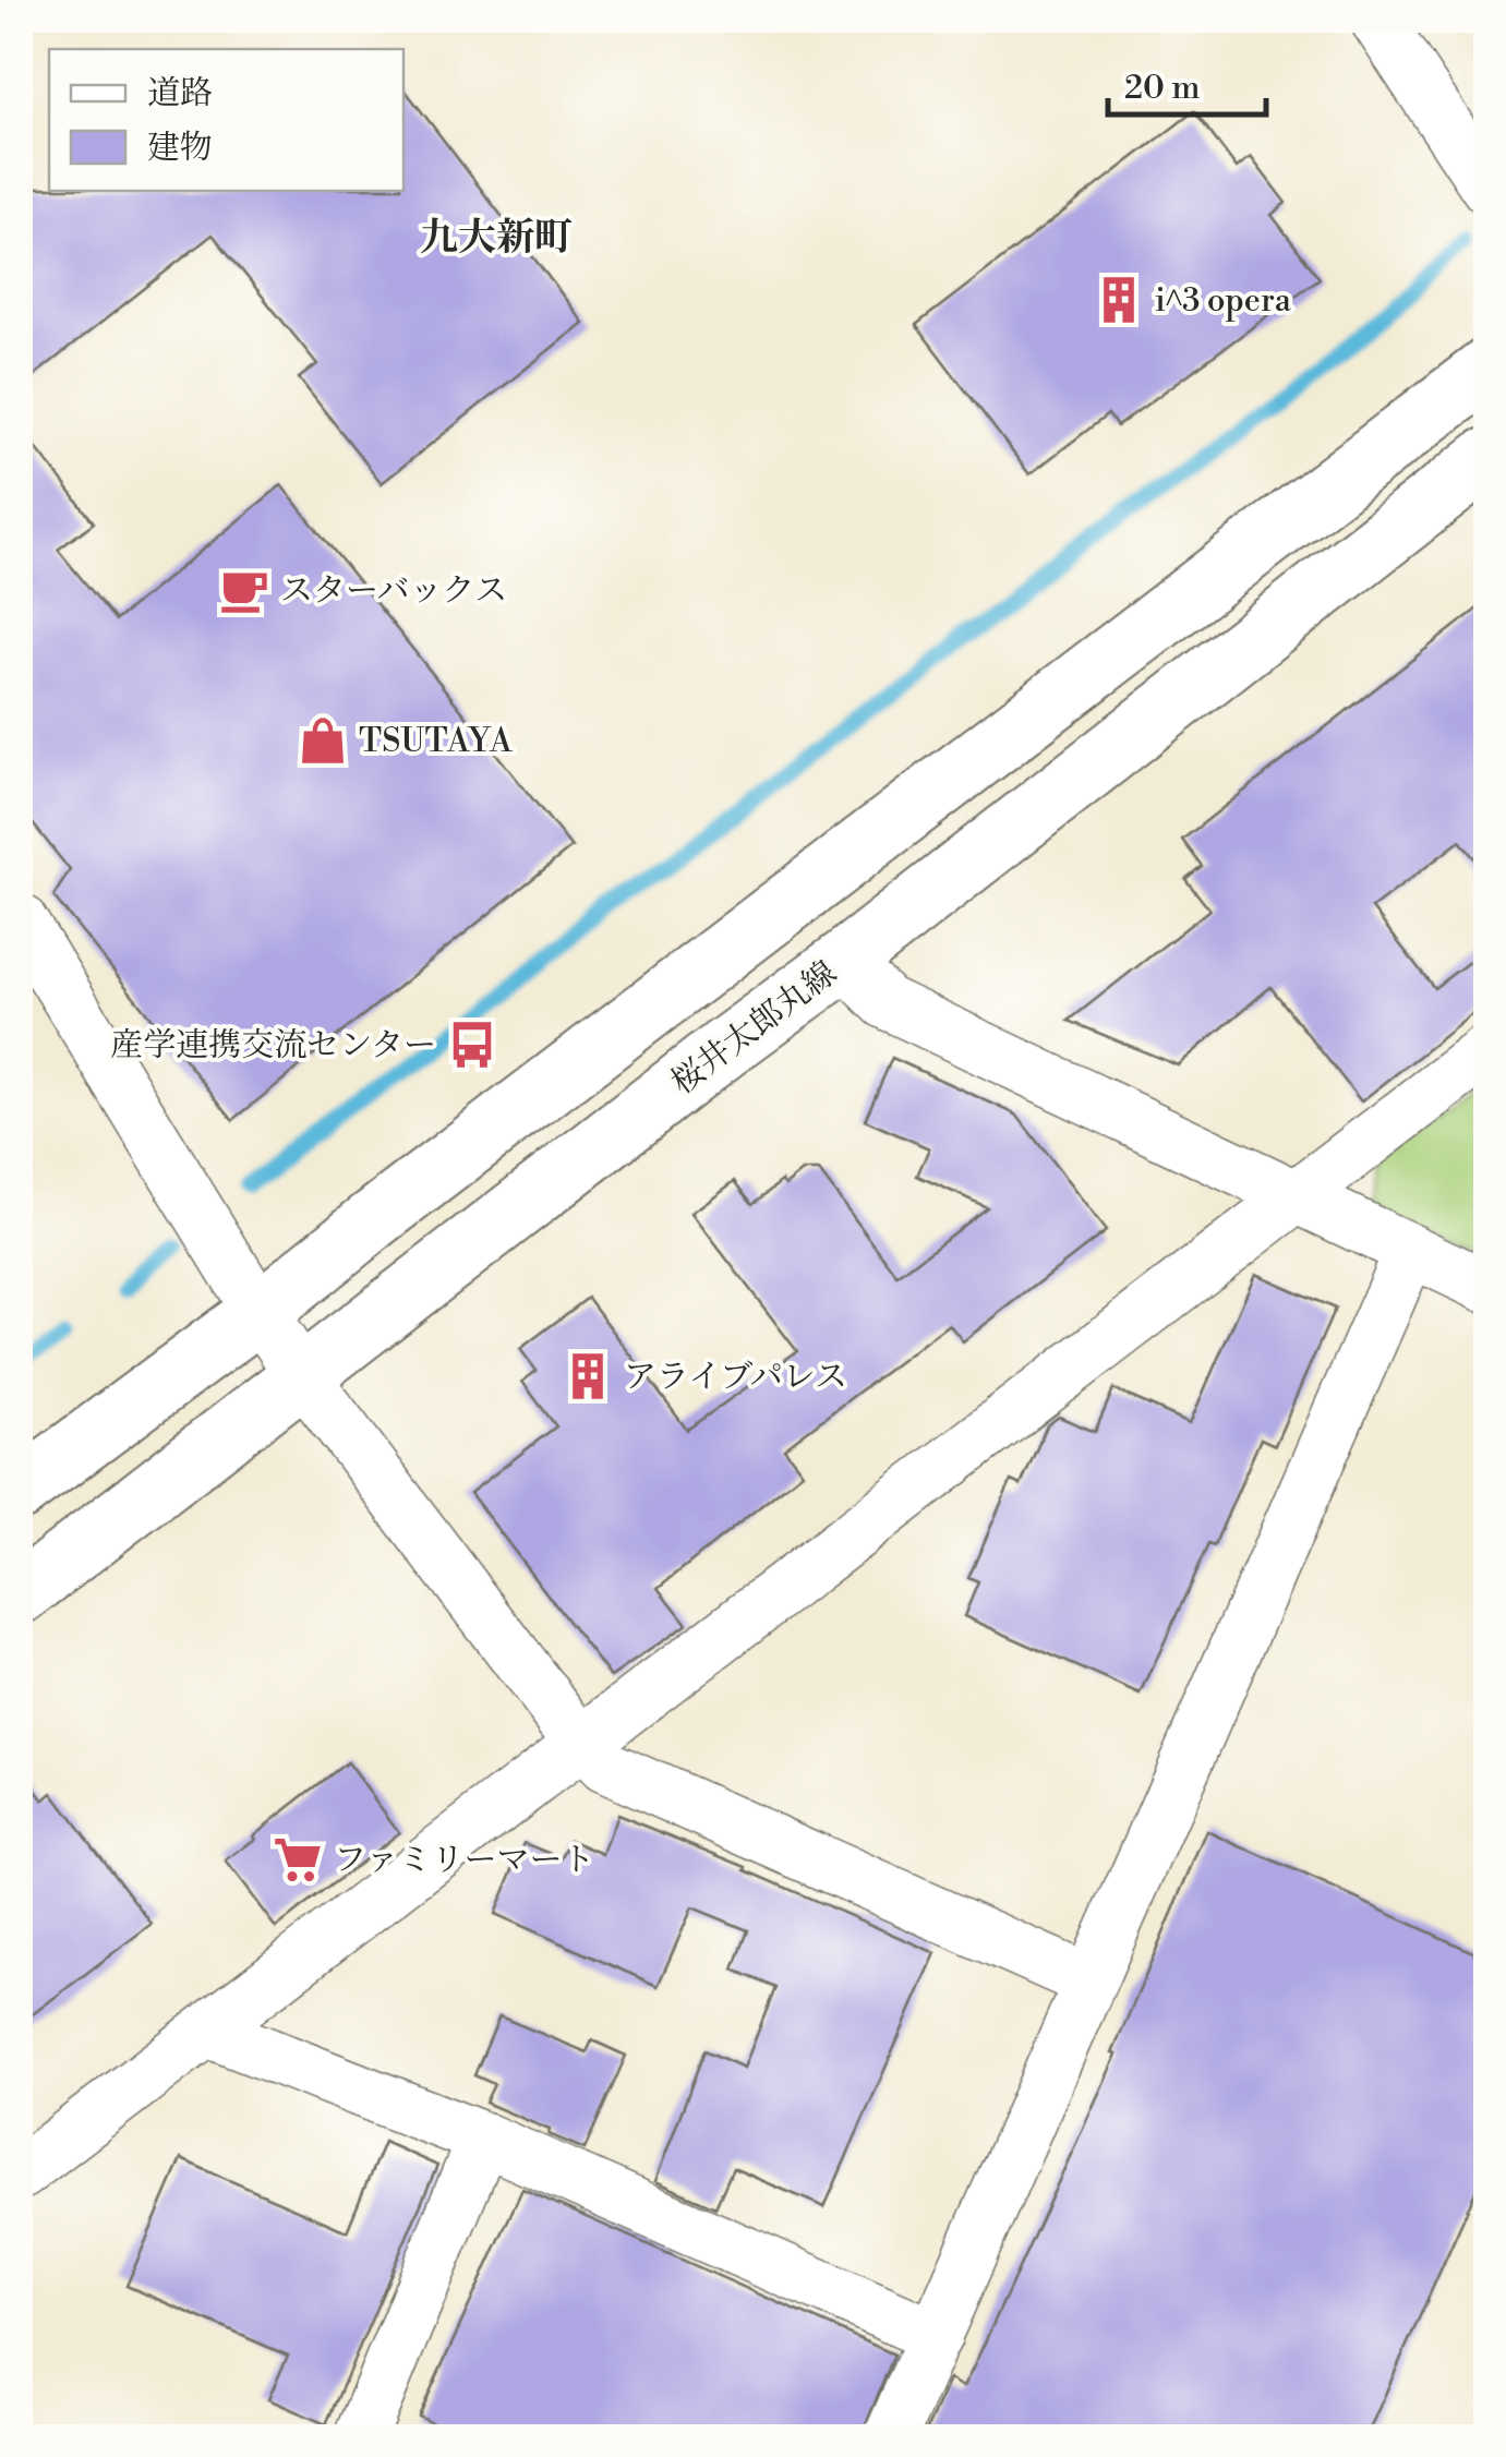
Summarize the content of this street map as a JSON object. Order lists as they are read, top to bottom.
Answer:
{
  "streets": {
    "main road": ["桜井太郎丸線"]
  },
  "districts": ["九大新町"],
  "places": {
    "building": ["i^3 opera", "アライブパレス"],
    "cafe": ["スターバックス"],
    "shop": ["TSUTAYA"],
    "bus stop": ["産学連携交流センター"],
    "supermarket": ["ファミリーマート"]
  },
  "legend": ["道路", "建物"],
  "scale_bar": "20 m"
}
